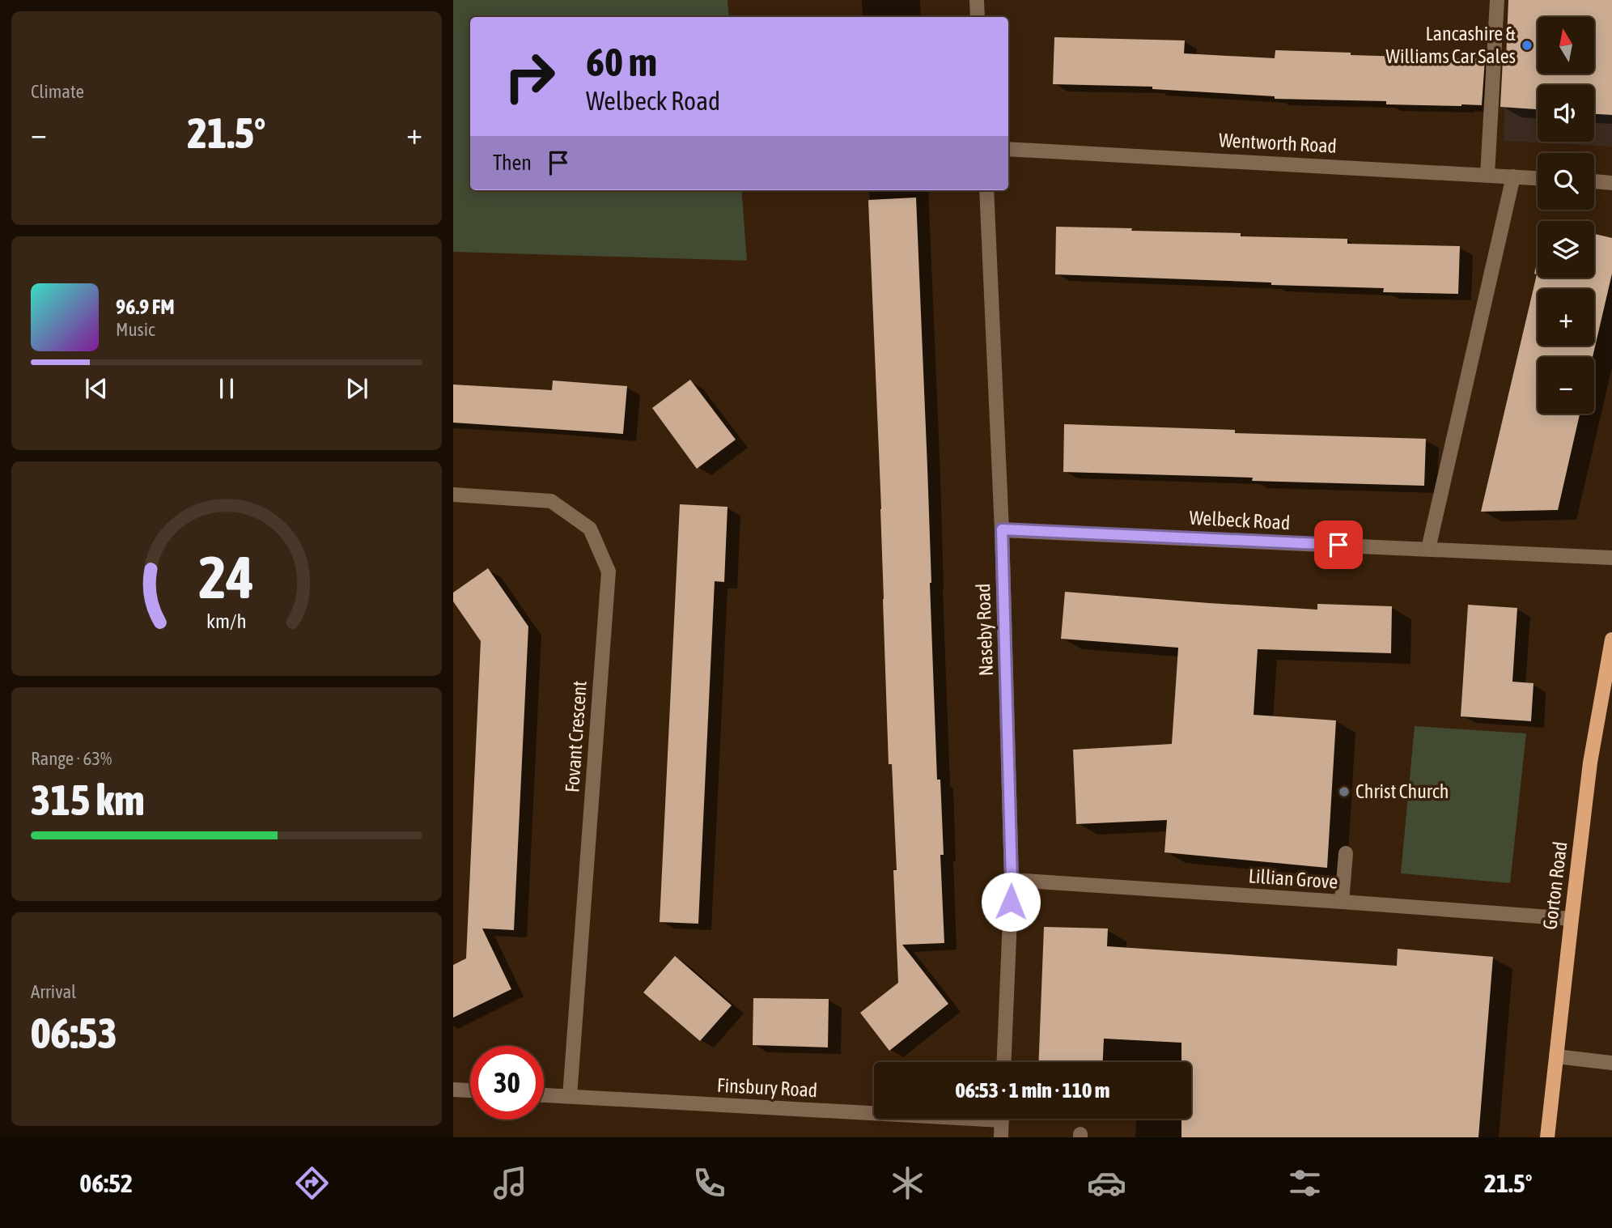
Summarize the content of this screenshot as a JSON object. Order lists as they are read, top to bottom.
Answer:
{
  "streets": {
    "main road": ["Gorton Road"],
    "street": [
      "Wentworth Road",
      "Welbeck Road",
      "Naseby Road",
      "Fovant Crescent",
      "Lillian Grove",
      "Finsbury Road"
    ]
  },
  "crossings": [
    ["Welbeck Road", "Naseby Road"],
    ["Naseby Road", "Lillian Grove"],
    ["Fovant Crescent", "Finsbury Road"],
    ["Lillian Grove", "Gorton Road"]
  ],
  "places": ["Lancashire & Williams Car Sales", "Christ Church"],
  "north": "top",
  "page": {
    "tile": [
      "Climate",
      ["Range · 63%", "315 km"],
      ["Arrival", "06:53"]
    ],
    "map_buttons": ["+", "−"],
    "turn": ["60 m", "Welbeck Road"],
    "heat": ["−", "21.5°", "+"],
    "then": "Then",
    "song": ["96.9 FM", "Music"],
    "limit": "30",
    "trip": "06:53 · 1 min · 110 m",
    "tabs": ["06:52", "21.5°"],
    "gauge": ["24", "km/h"]
  }
}
